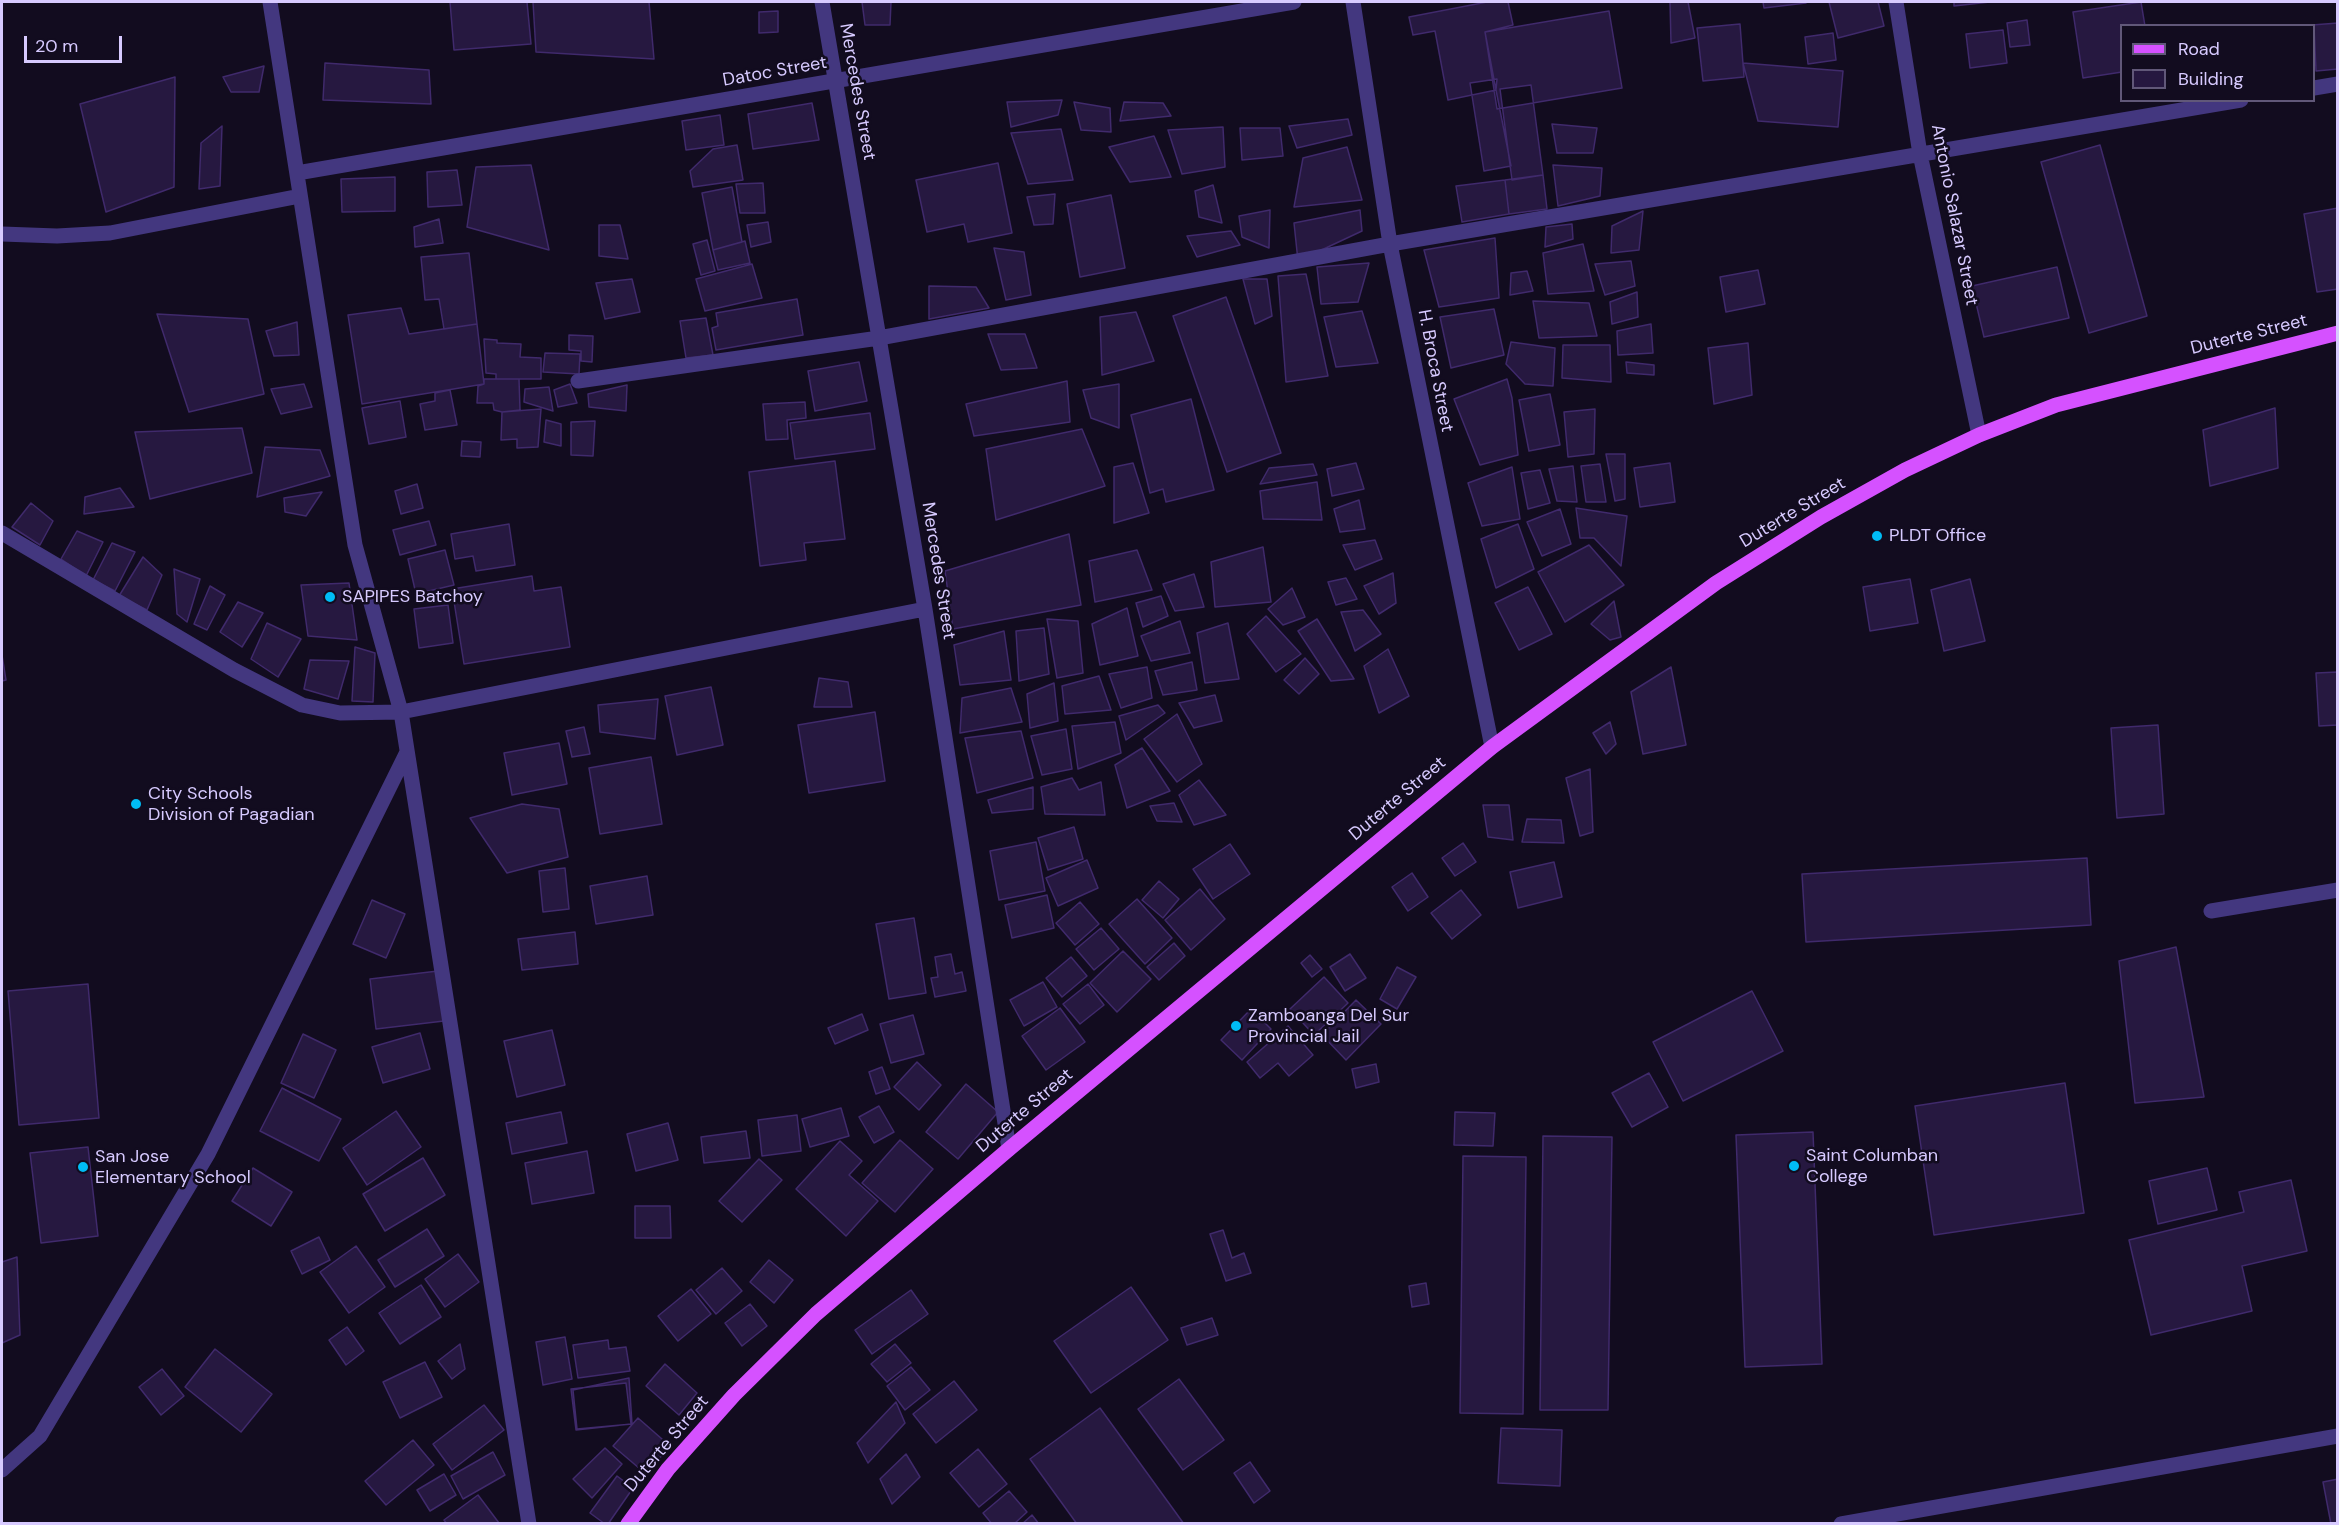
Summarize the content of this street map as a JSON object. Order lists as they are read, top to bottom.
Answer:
{
  "streets": {
    "main road": ["Duterte Street"],
    "street": [
      "Datoc Street",
      "Mercedes Street",
      "Antonio Salazar Street",
      "H. Broca Street"
    ]
  },
  "crossings": [
    ["Datoc Street", "Mercedes Street"],
    ["Mercedes Street", "Duterte Street"],
    ["Antonio Salazar Street", "Duterte Street"],
    ["Duterte Street", "H. Broca Street"]
  ],
  "places": [
    "PLDT Office",
    "SAPIPES Batchoy",
    "City Schools Division of Pagadian",
    "Zamboanga Del Sur Provincial Jail",
    "Saint Columban College",
    "San Jose Elementary School"
  ],
  "legend": ["Road", "Building"],
  "scale_bar": "20 m"
}
